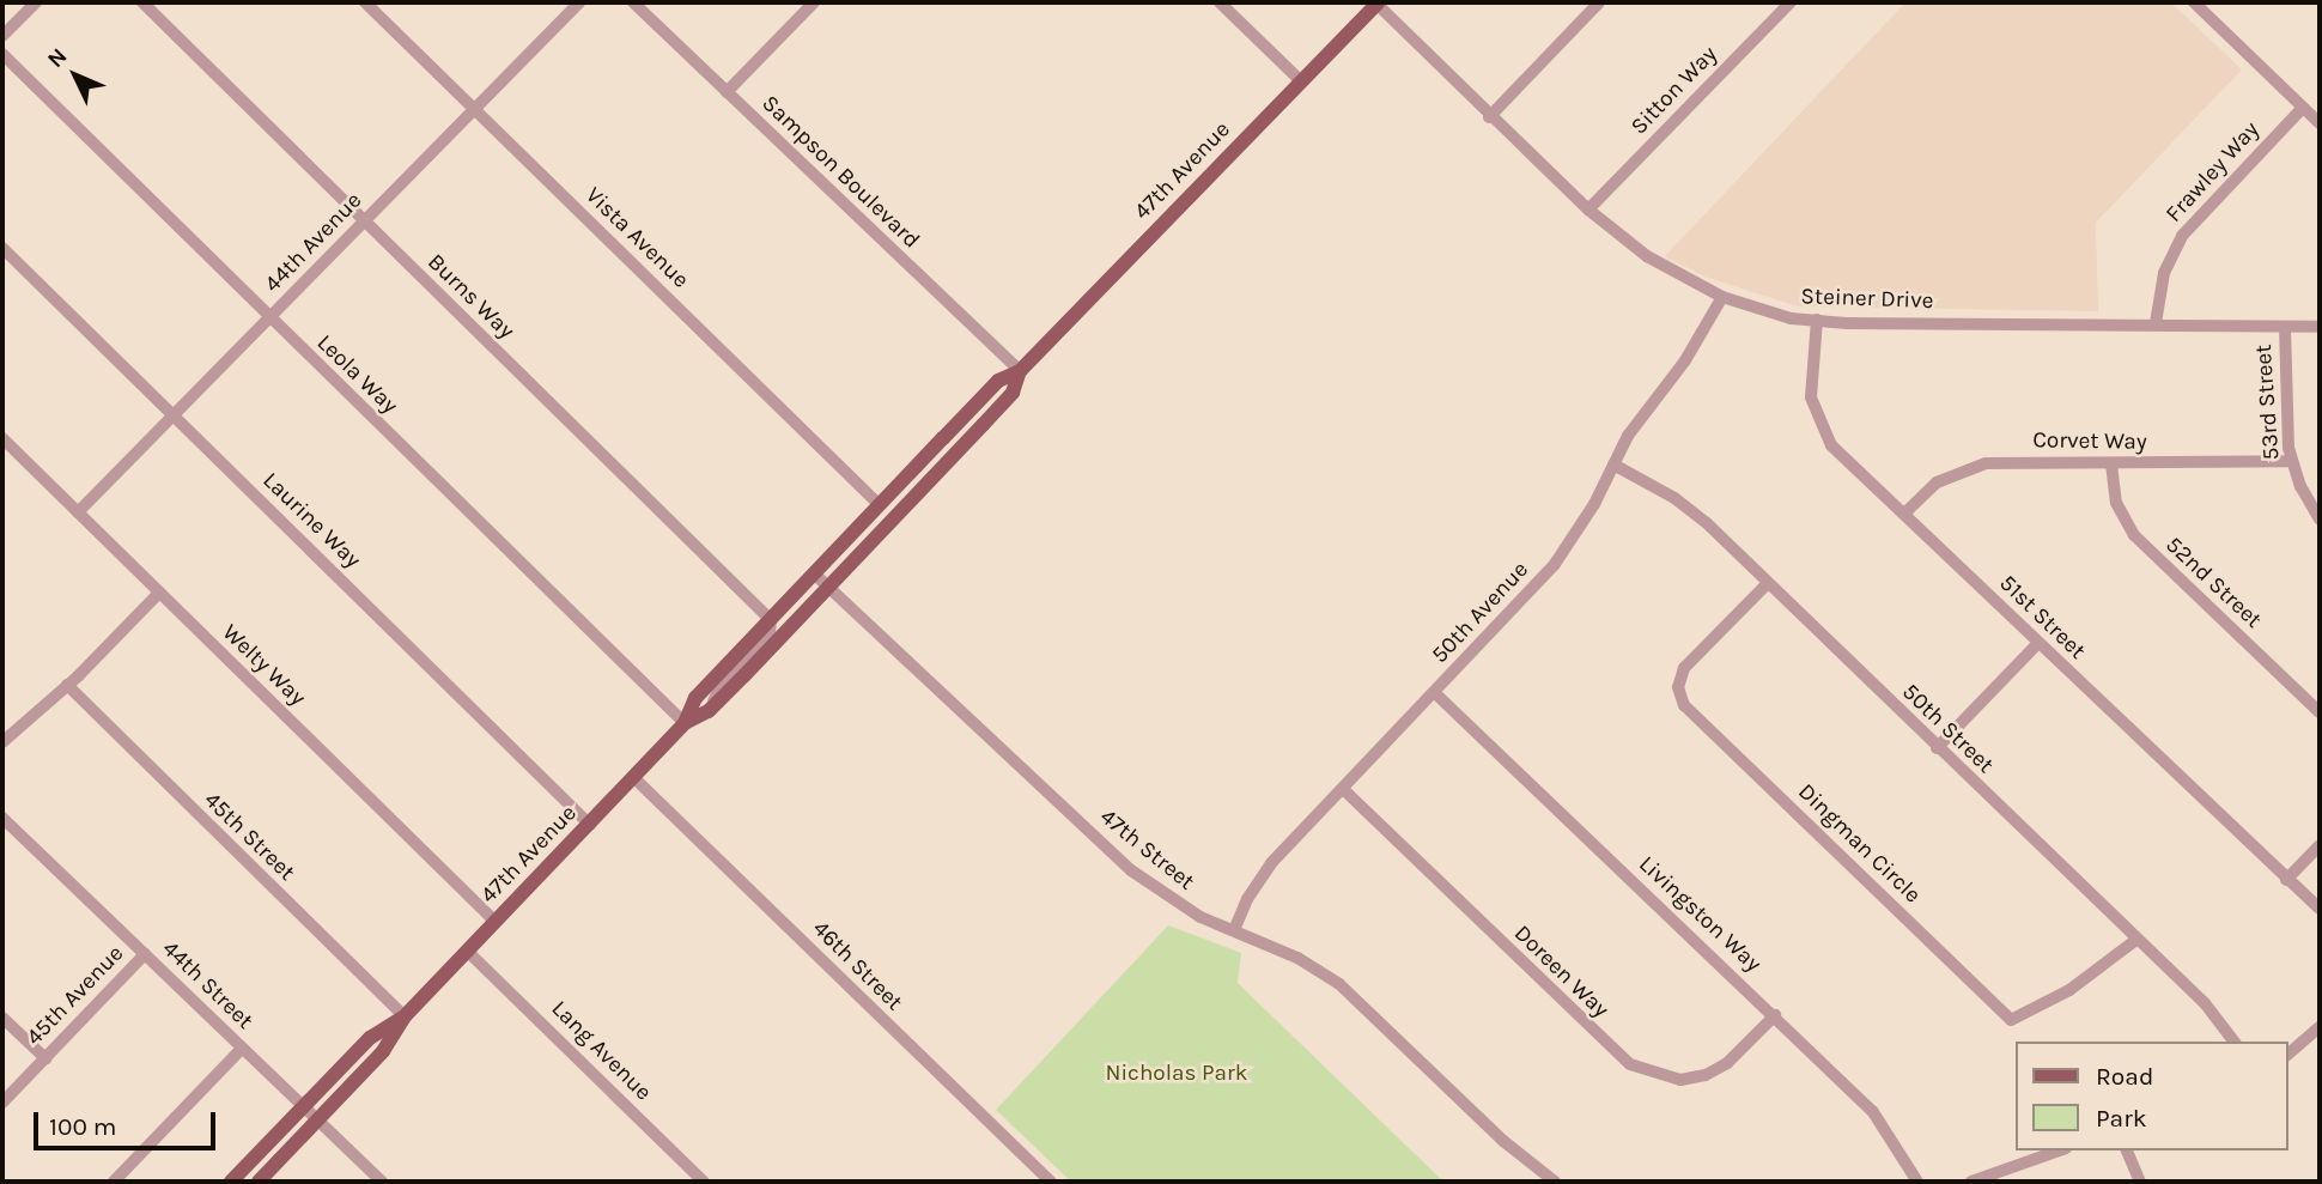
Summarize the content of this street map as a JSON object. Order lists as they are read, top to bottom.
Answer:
{
  "streets": {
    "main road": ["47th Avenue"],
    "street": [
      "Sitton Way",
      "Sampson Boulevard",
      "Frawley Way",
      "Vista Avenue",
      "44th Avenue",
      "Burns Way",
      "Steiner Drive",
      "Leola Way",
      "53rd Street",
      "Corvet Way",
      "Laurine Way",
      "52nd Street",
      "50th Avenue",
      "51st Street",
      "Welty Way",
      "50th Street",
      "45th Street",
      "Dingman Circle",
      "47th Street",
      "Livingston Way",
      "46th Street",
      "Doreen Way",
      "44th Street",
      "45th Avenue",
      "Lang Avenue"
    ]
  },
  "crossings": [
    ["Sitton Way", "Steiner Drive"],
    ["47th Avenue", "Sampson Boulevard"],
    ["47th Avenue", "Vista Avenue"],
    ["47th Avenue", "Burns Way"],
    ["47th Avenue", "Steiner Drive"],
    ["47th Avenue", "Leola Way"],
    ["47th Avenue", "Laurine Way"],
    ["47th Avenue", "Welty Way"],
    ["47th Avenue", "45th Street"],
    ["47th Avenue", "47th Street"],
    ["47th Avenue", "46th Street"],
    ["47th Avenue", "44th Street"],
    ["47th Avenue", "Lang Avenue"],
    ["Frawley Way", "Steiner Drive"],
    ["Vista Avenue", "44th Avenue"],
    ["44th Avenue", "Burns Way"],
    ["44th Avenue", "Leola Way"],
    ["44th Avenue", "Laurine Way"],
    ["44th Avenue", "Welty Way"],
    ["Steiner Drive", "53rd Street"],
    ["Steiner Drive", "50th Avenue"],
    ["Steiner Drive", "51st Street"],
    ["53rd Street", "Corvet Way"],
    ["Corvet Way", "52nd Street"],
    ["Corvet Way", "51st Street"],
    ["50th Avenue", "50th Street"],
    ["50th Avenue", "47th Street"],
    ["50th Avenue", "Livingston Way"],
    ["50th Avenue", "Doreen Way"],
    ["50th Street", "Dingman Circle"],
    ["Livingston Way", "Doreen Way"],
    ["44th Street", "45th Avenue"]
  ],
  "parks": ["Nicholas Park"],
  "legend": ["Road", "Park"],
  "scale_bar": "100 m",
  "north": "top left"
}
